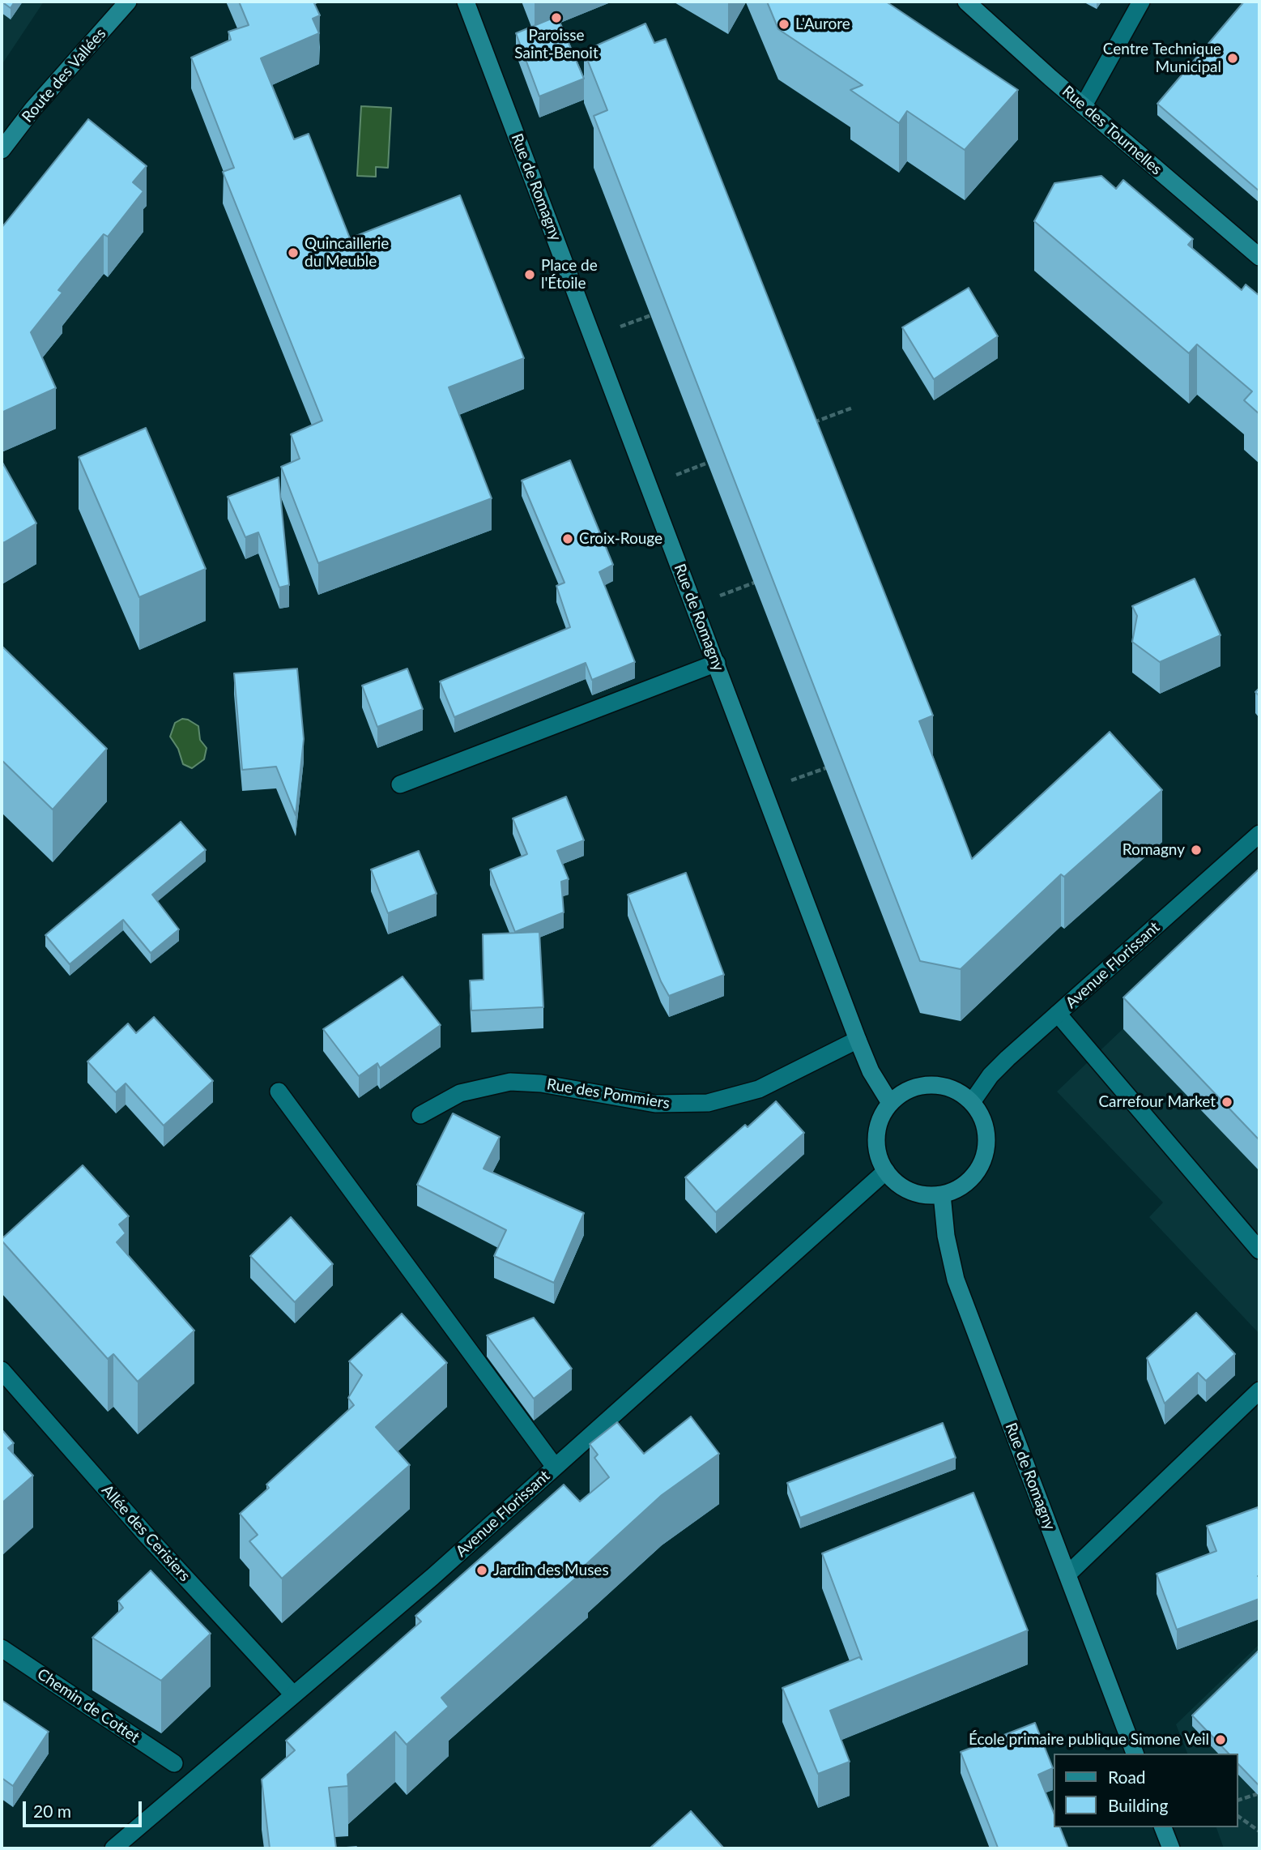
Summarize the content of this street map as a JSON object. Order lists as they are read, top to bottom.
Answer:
{
  "streets": {
    "street": [
      "Route des Vallées",
      "Rue des Tournelles",
      "Rue de Romagny",
      "Avenue Florissant",
      "Rue des Pommiers",
      "Allée des Cerisiers",
      "Chemin de Cottet"
    ]
  },
  "crossings": [
    ["Rue de Romagny", "Avenue Florissant"],
    ["Rue de Romagny", "Rue des Pommiers"],
    ["Avenue Florissant", "Allée des Cerisiers"]
  ],
  "places": [
    "Paroisse Saint-Benoit",
    "L'Aurore",
    "Centre Technique Municipal",
    "Quincaillerie du Meuble",
    "Place de l'Étoile",
    "Croix-Rouge",
    "Romagny",
    "Carrefour Market",
    "Jardin des Muses",
    "École primaire publique Simone Veil"
  ],
  "legend": ["Road", "Building"],
  "scale_bar": "20 m"
}
